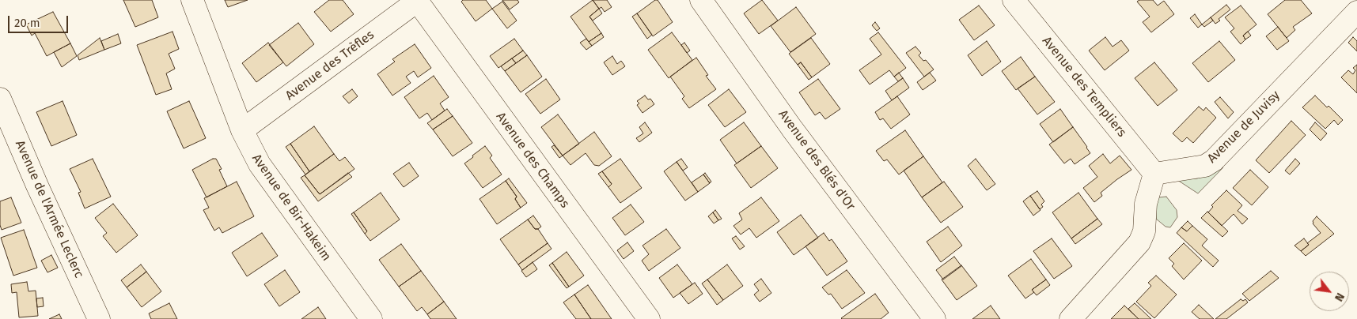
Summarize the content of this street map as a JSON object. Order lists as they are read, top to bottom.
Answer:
{
  "streets": {
    "street": [
      "Avenue des Trèfles",
      "Avenue des Templiers",
      "Avenue de Juvisy",
      "Avenue des Champs",
      "Avenue des Blés d'Or",
      "Avenue de Bir-Hakeim",
      "Avenue de l'Armée Leclerc"
    ]
  },
  "crossings": [
    ["Avenue des Trèfles", "Avenue des Champs"],
    ["Avenue des Trèfles", "Avenue de Bir-Hakeim"],
    ["Avenue des Templiers", "Avenue de Juvisy"]
  ],
  "scale_bar": "20 m",
  "north": "bottom right"
}
